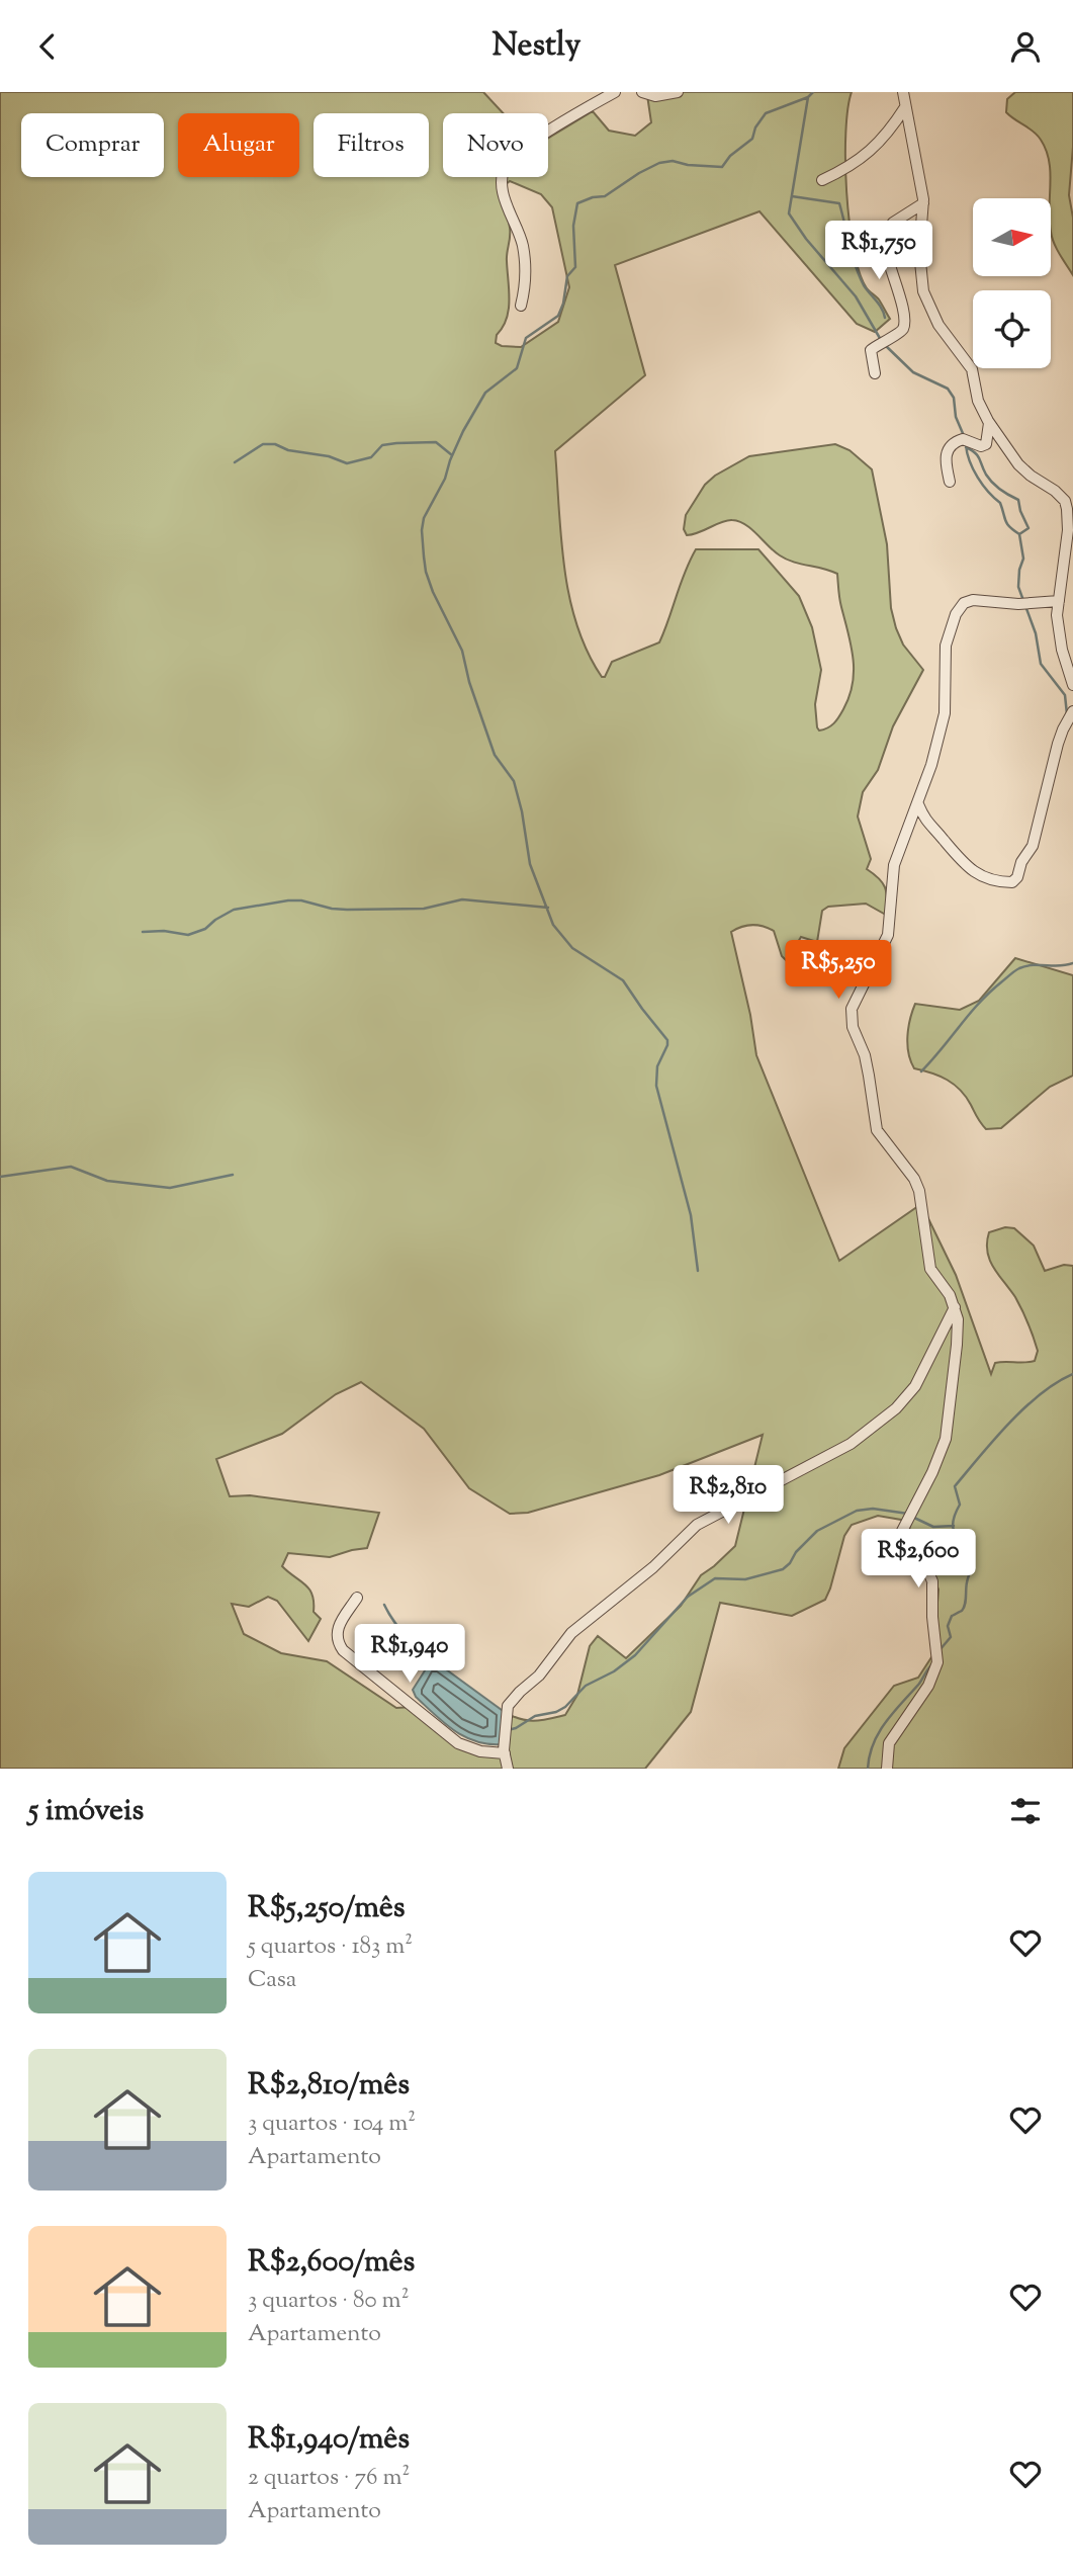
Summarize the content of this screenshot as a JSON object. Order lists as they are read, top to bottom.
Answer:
{
  "north": "right",
  "page": {
    "header": "Nestly",
    "chip": [
      "Comprar",
      "Alugar",
      "Filtros",
      "Novo"
    ],
    "price": [
      "R$1,750",
      "R$5,250",
      "R$2,810",
      "R$2,600",
      "R$1,940"
    ],
    "heading": "5 imóveis",
    "list": [
      {
        "name": "R$5,250/mês",
        "note": "5 quartos · 183 m² · Casa"
      },
      {
        "name": "R$2,810/mês",
        "note": "3 quartos · 104 m² · Apartamento"
      },
      {
        "name": "R$2,600/mês",
        "note": "3 quartos · 80 m² · Apartamento"
      },
      {
        "name": "R$1,940/mês",
        "note": "2 quartos · 76 m² · Apartamento"
      }
    ]
  }
}
